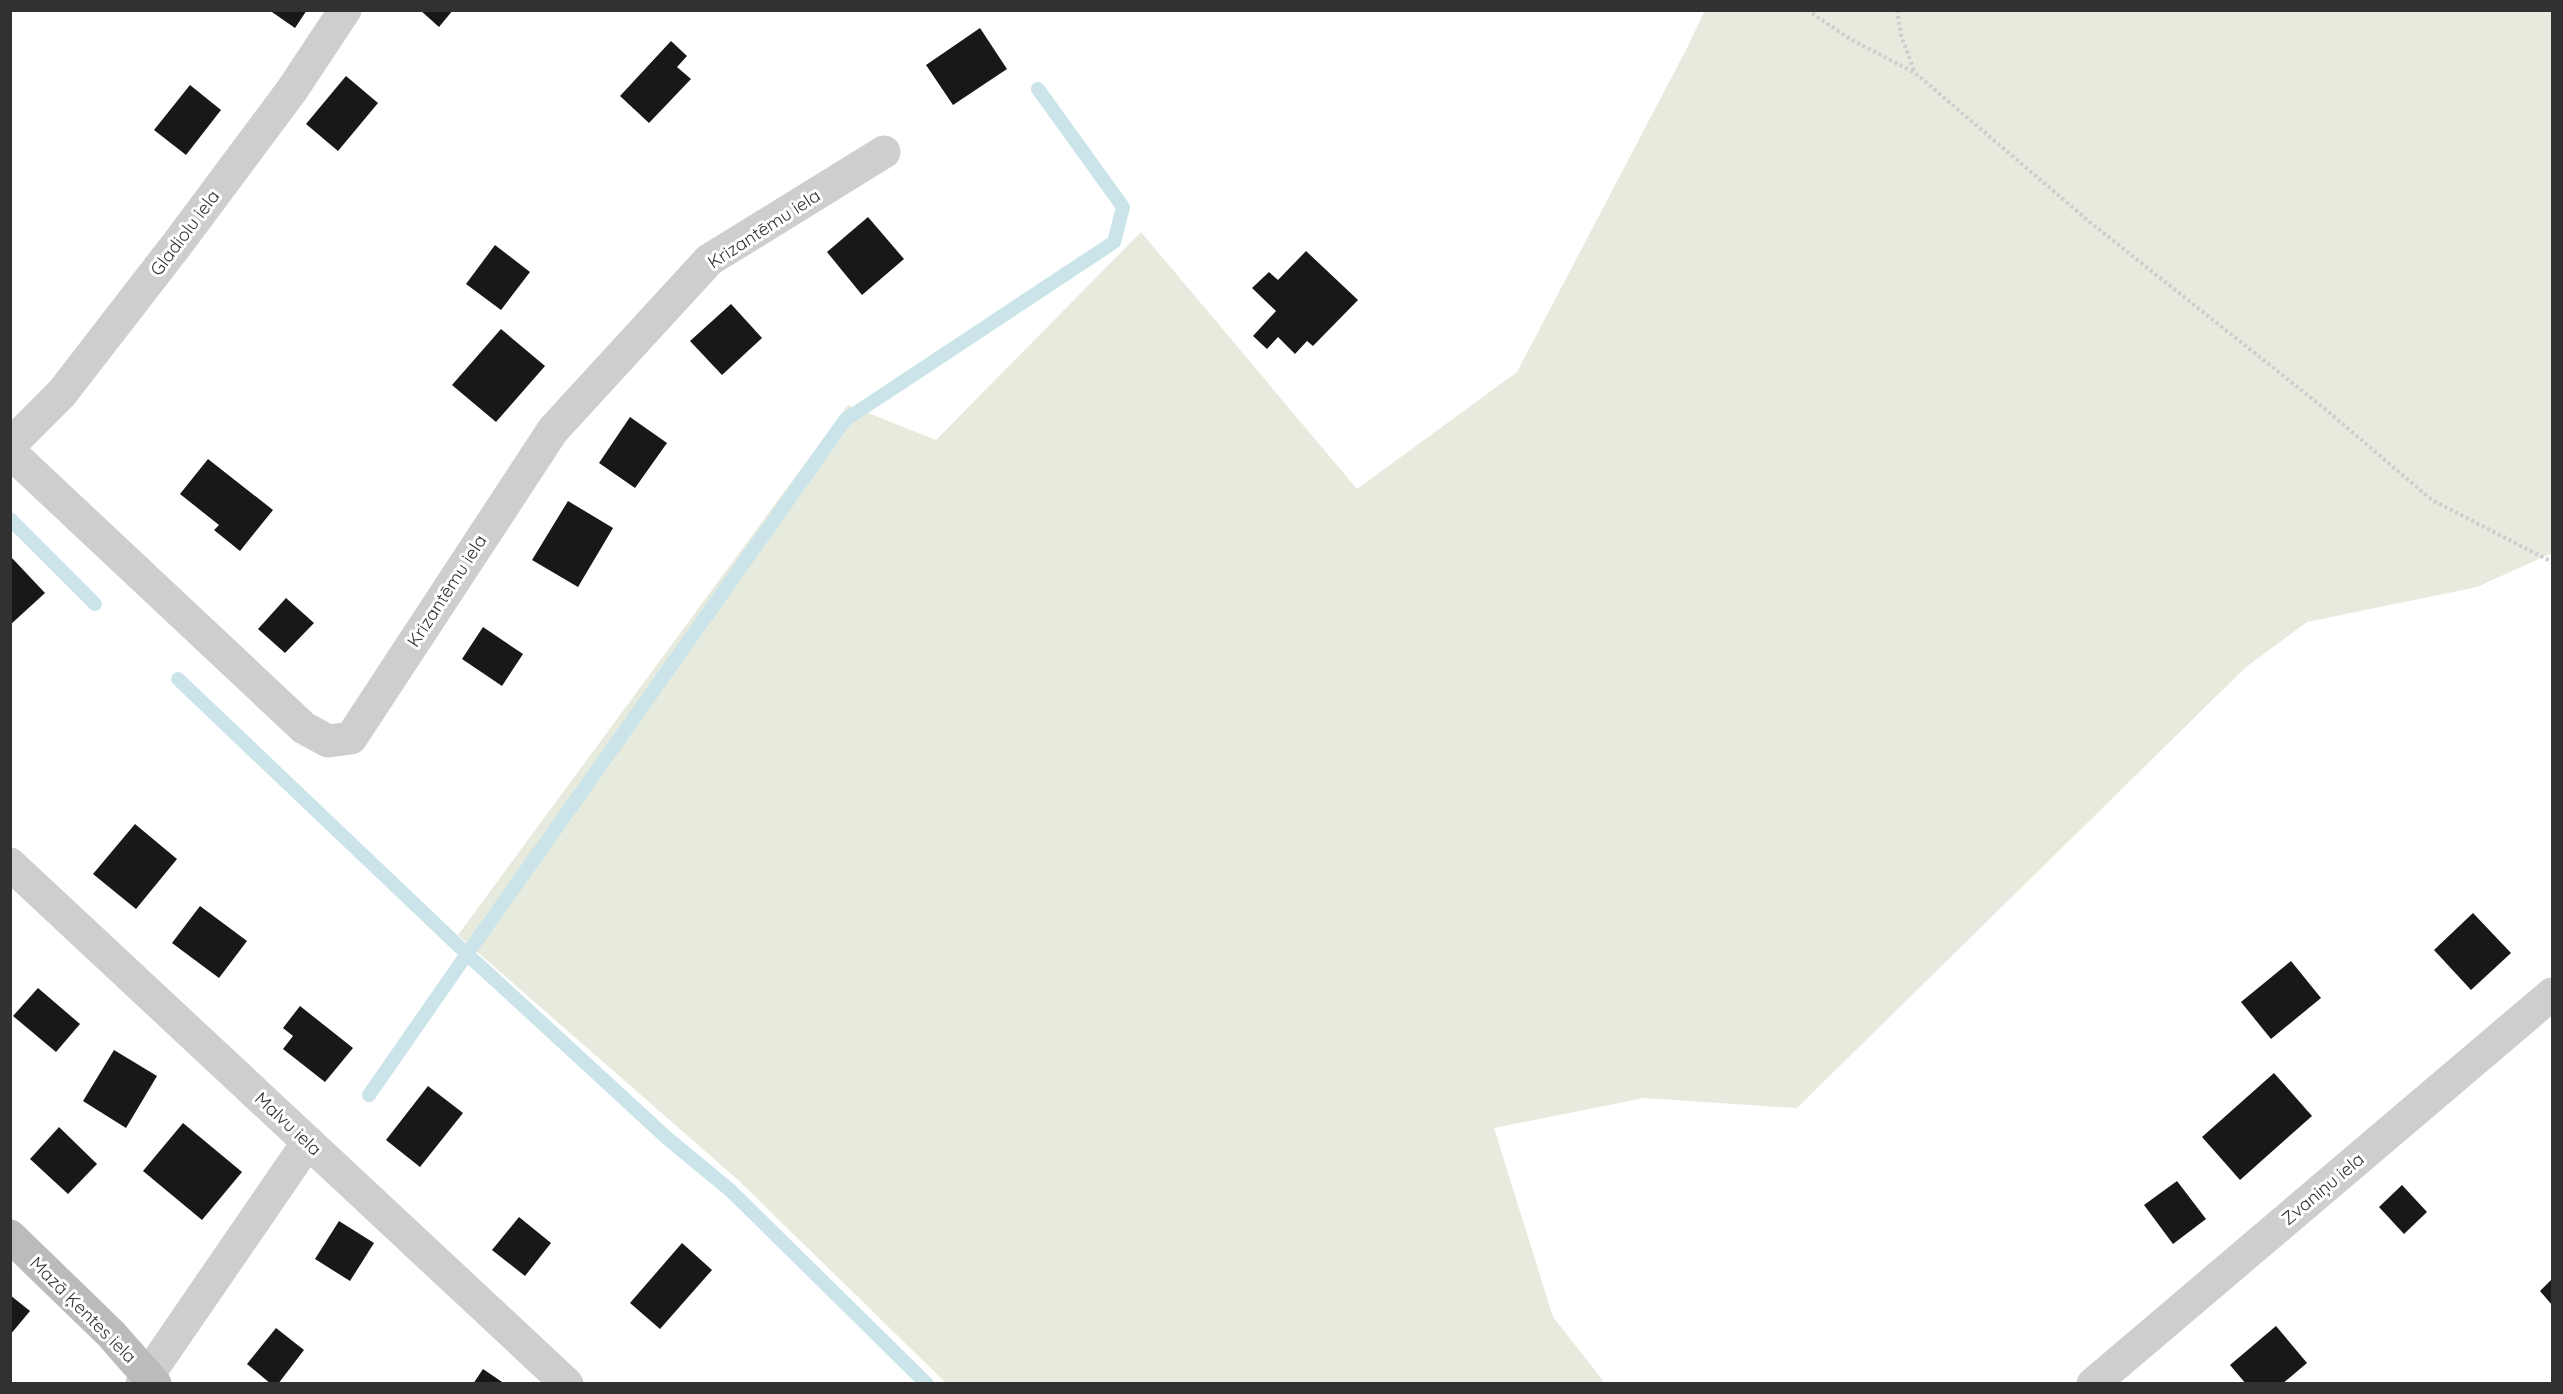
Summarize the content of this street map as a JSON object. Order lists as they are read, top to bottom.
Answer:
{
  "streets": {
    "street": [
      "Krizantēmu iela",
      "Gladiolu iela",
      "Malvu iela",
      "Zvaniņu iela",
      "Mazā Ķentes iela"
    ]
  }
}
